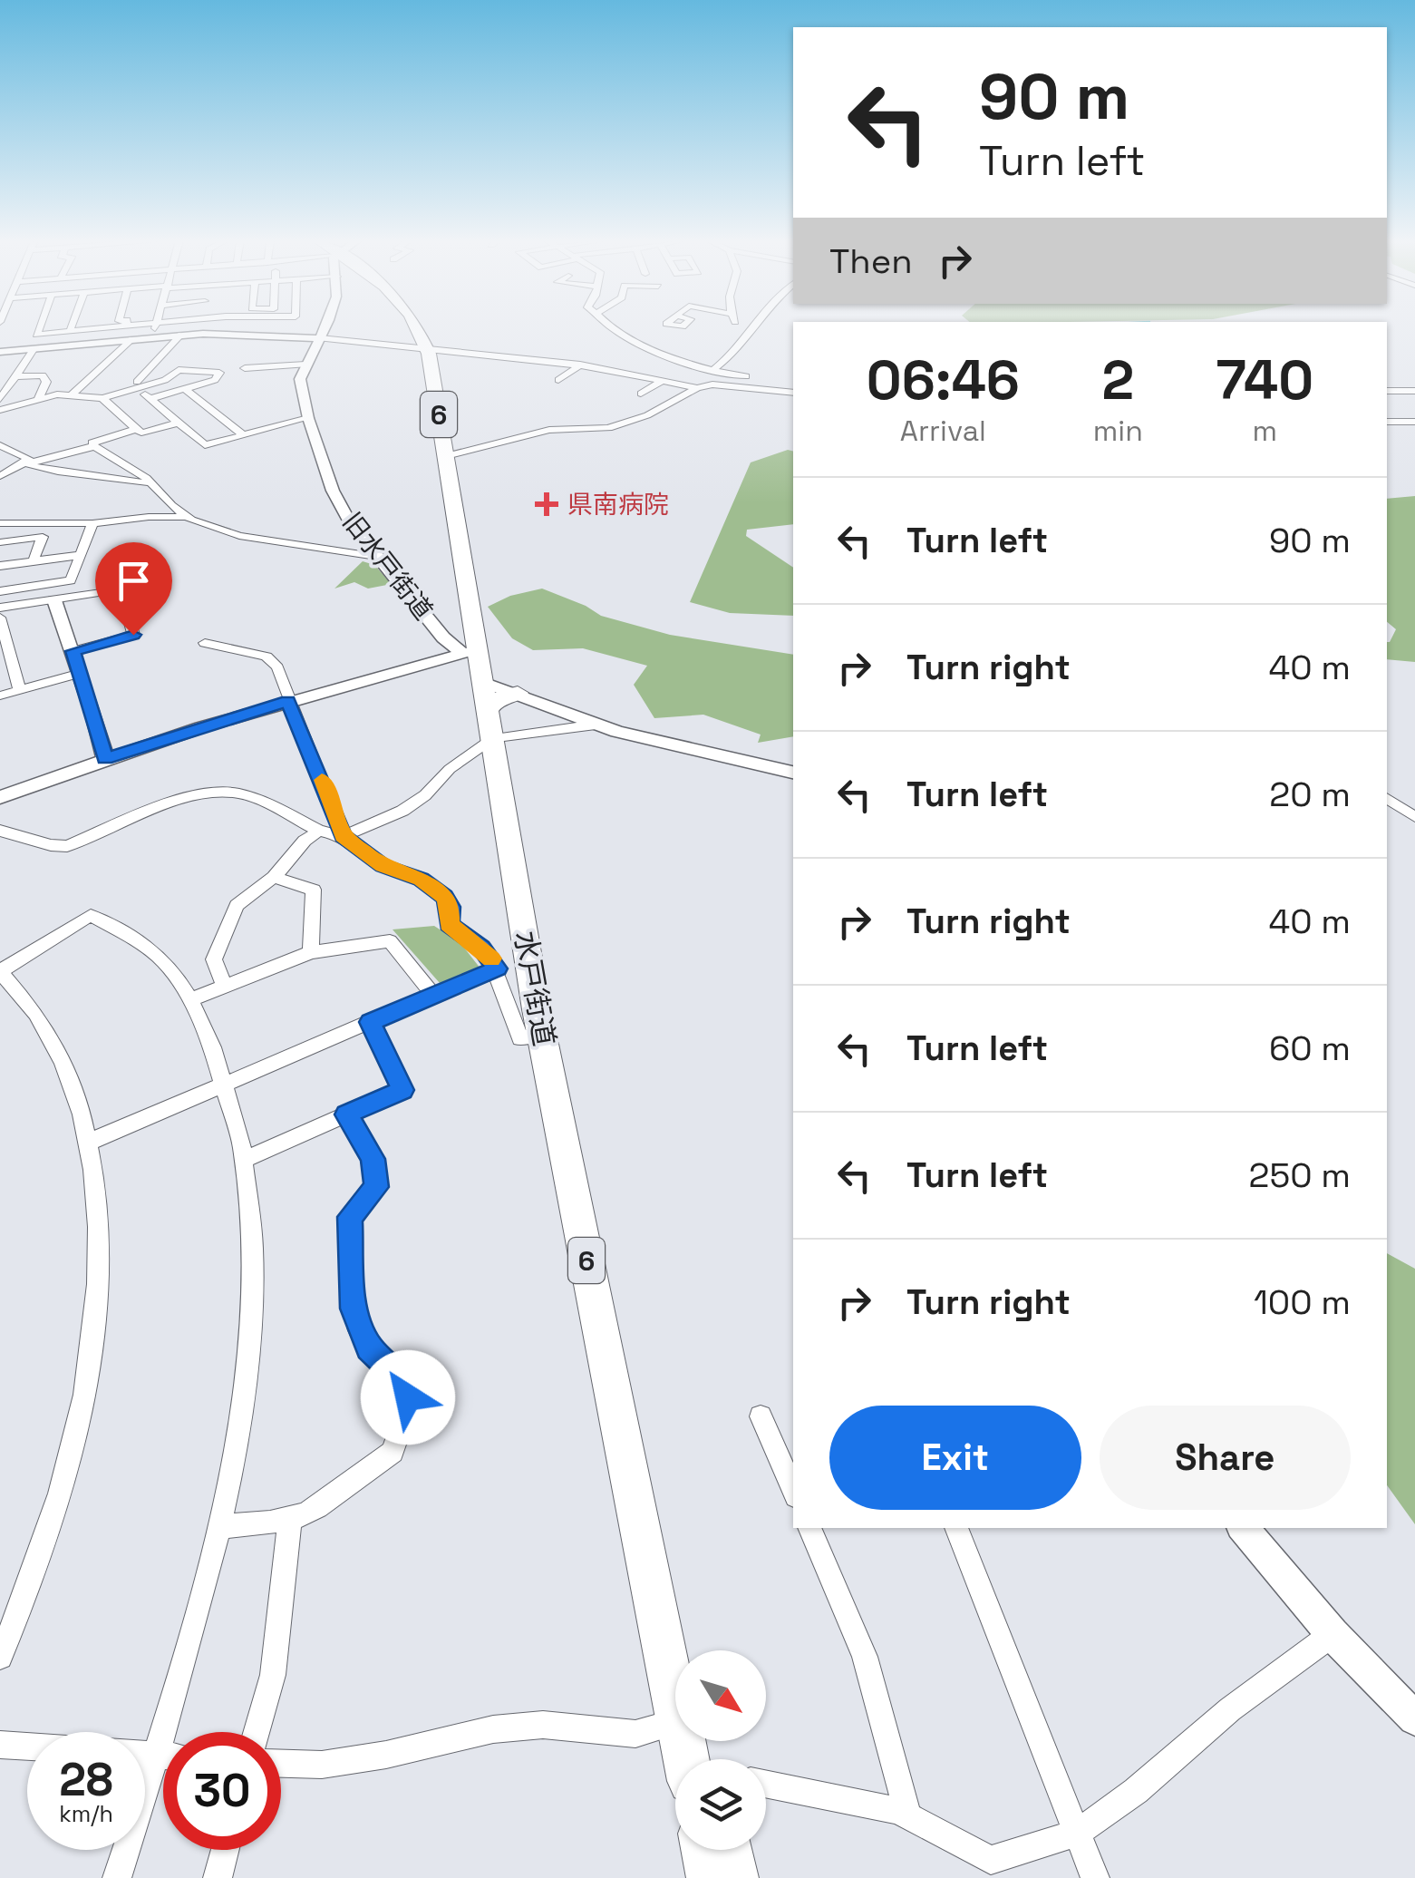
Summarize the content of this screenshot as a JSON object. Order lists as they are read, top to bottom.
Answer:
{
  "streets": {
    "highway": ["6", "水戸街道"],
    "street": ["旧水戸街道"]
  },
  "crossings": [
    ["旧水戸街道", "水戸街道"]
  ],
  "places": {
    "health": ["県南病院"]
  },
  "north": "bottom right",
  "page": {
    "turn": ["90 m", "Turn left"],
    "then": "Then",
    "eta": [
      "06:46",
      "Arrival",
      "2",
      "min",
      "740",
      "m"
    ],
    "list": [
      {
        "name": "Turn left",
        "value": "90 m"
      },
      {
        "name": "Turn right",
        "value": "40 m"
      },
      {
        "name": "Turn left",
        "value": "20 m"
      },
      {
        "name": "Turn right",
        "value": "40 m"
      },
      {
        "name": "Turn left",
        "value": "60 m"
      },
      {
        "name": "Turn left",
        "value": "250 m"
      },
      {
        "name": "Turn right",
        "value": "100 m"
      }
    ],
    "buttons": ["Exit", "Share"],
    "speed": "28 km/h",
    "limit": "30"
  }
}
